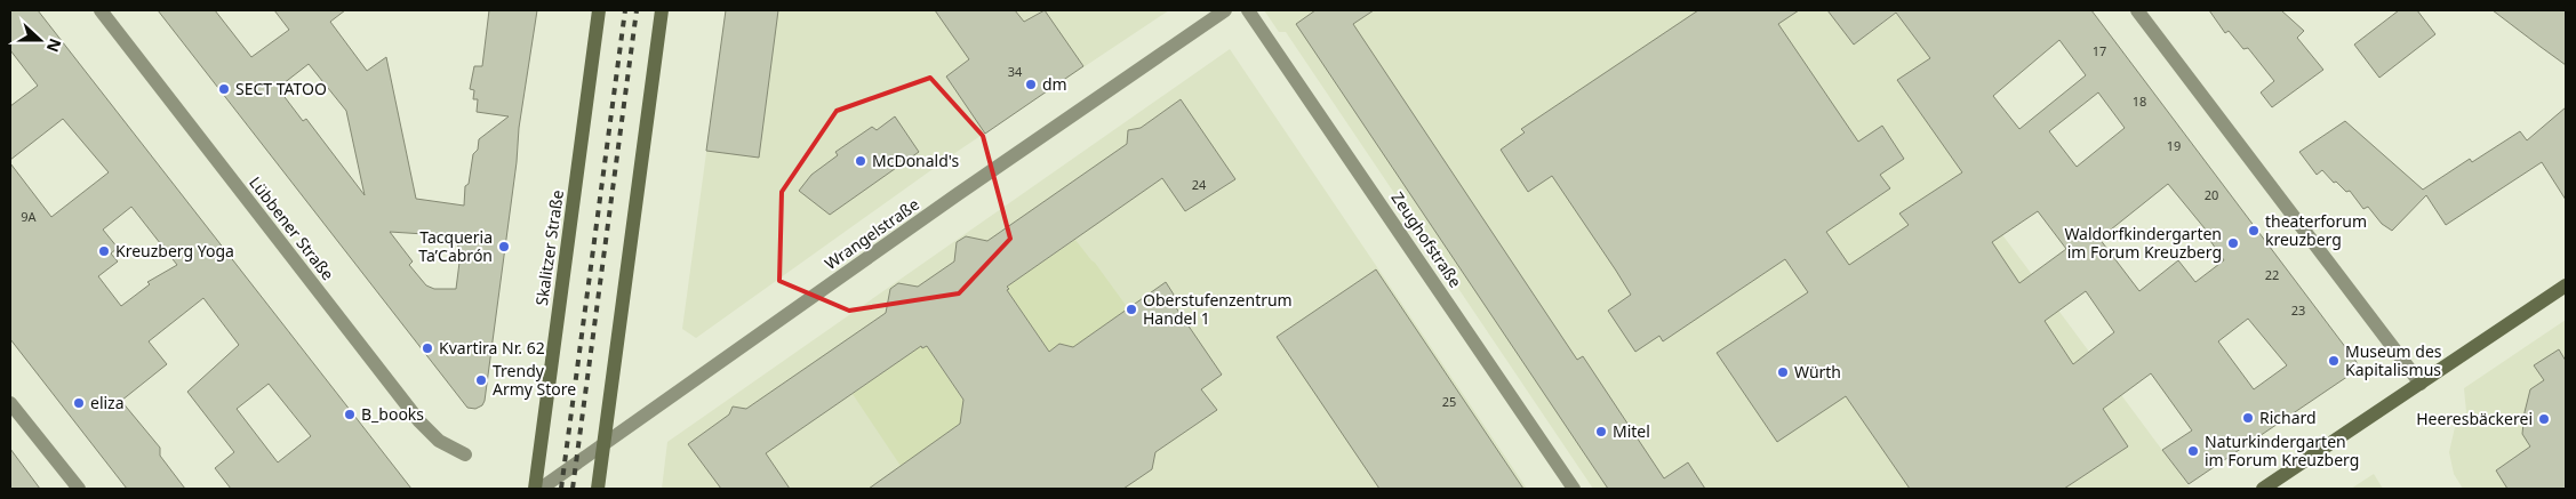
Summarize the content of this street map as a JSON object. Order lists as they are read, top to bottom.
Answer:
{
  "streets": {
    "main road": ["Skalitzer Straße"],
    "street": ["Lübbener Straße", "Wrangelstraße", "Zeughofstraße"]
  },
  "places": [
    "dm",
    "SECT TATOO",
    "McDonald's",
    "theaterforum kreuzberg",
    "Waldorfkindergarten im Forum Kreuzberg",
    "Tacqueria Ta’Cabrón",
    "Kreuzberg Yoga",
    "Oberstufenzentrum Handel 1",
    "Kvartira Nr. 62",
    "Museum des Kapitalismus",
    "Würth",
    "Trendy Army Store",
    "eliza",
    "B_books",
    "Richard",
    "Heeresbäckerei",
    "Mitel",
    "Naturkindergarten im Forum Kreuzberg"
  ],
  "house_numbers": [
    "17",
    "34",
    "18",
    "19",
    "24",
    "20",
    "9A",
    "22",
    "23",
    "25"
  ],
  "north": "right"
}
